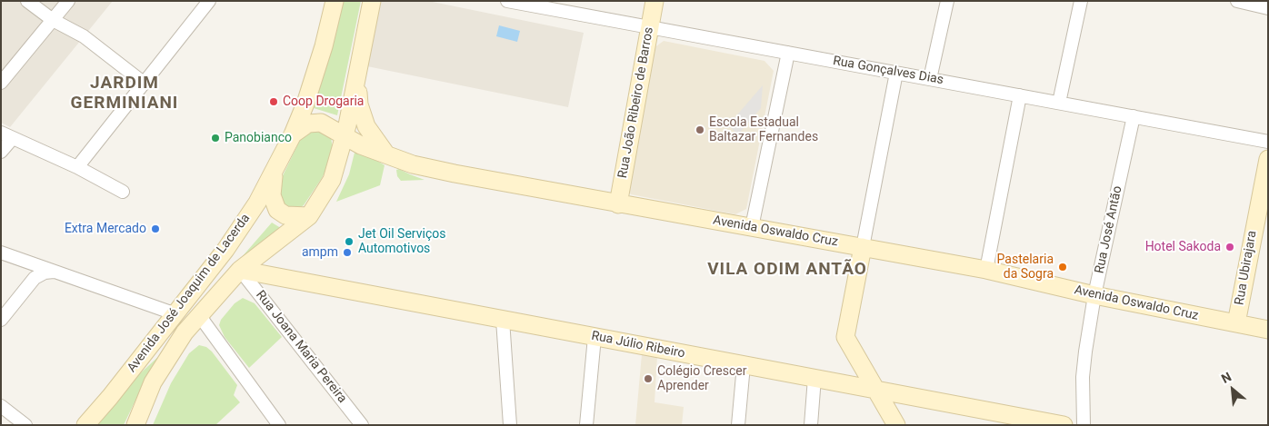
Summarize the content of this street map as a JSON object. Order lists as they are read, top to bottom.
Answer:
{
  "streets": {
    "main road": [
      "Rua João Ribeiro de Barros",
      "Avenida Oswaldo Cruz",
      "Rua Ubirajara",
      "Avenida José Joaquim de Lacerda",
      "Rua Júlio Ribeiro"
    ],
    "street": ["Rua Gonçalves Dias", "Rua José Antão", "Rua Joana Maria Pereira"]
  },
  "crossings": [
    ["Rua Gonçalves Dias", "Rua João Ribeiro de Barros"],
    ["Rua Gonçalves Dias", "Rua José Antão"],
    ["Rua João Ribeiro de Barros", "Avenida Oswaldo Cruz"],
    ["Rua José Antão", "Avenida Oswaldo Cruz"],
    ["Avenida Oswaldo Cruz", "Rua Ubirajara"],
    ["Avenida Oswaldo Cruz", "Avenida José Joaquim de Lacerda"],
    ["Avenida José Joaquim de Lacerda", "Rua Júlio Ribeiro"],
    ["Avenida José Joaquim de Lacerda", "Rua Joana Maria Pereira"],
    ["Rua Júlio Ribeiro", "Rua Joana Maria Pereira"]
  ],
  "districts": ["JARDIM GERMINIANI", "VILA ODIM ANTÃO"],
  "places": [
    "Coop Drogaria",
    "Escola Estadual Baltazar Fernandes",
    "Panobianco",
    "Extra Mercado",
    "Jet Oil Serviços Automotivos",
    "Hotel Sakoda",
    "ampm",
    "Pastelaria da Sogra",
    "Colégio Crescer Aprender"
  ],
  "north": "top left"
}
